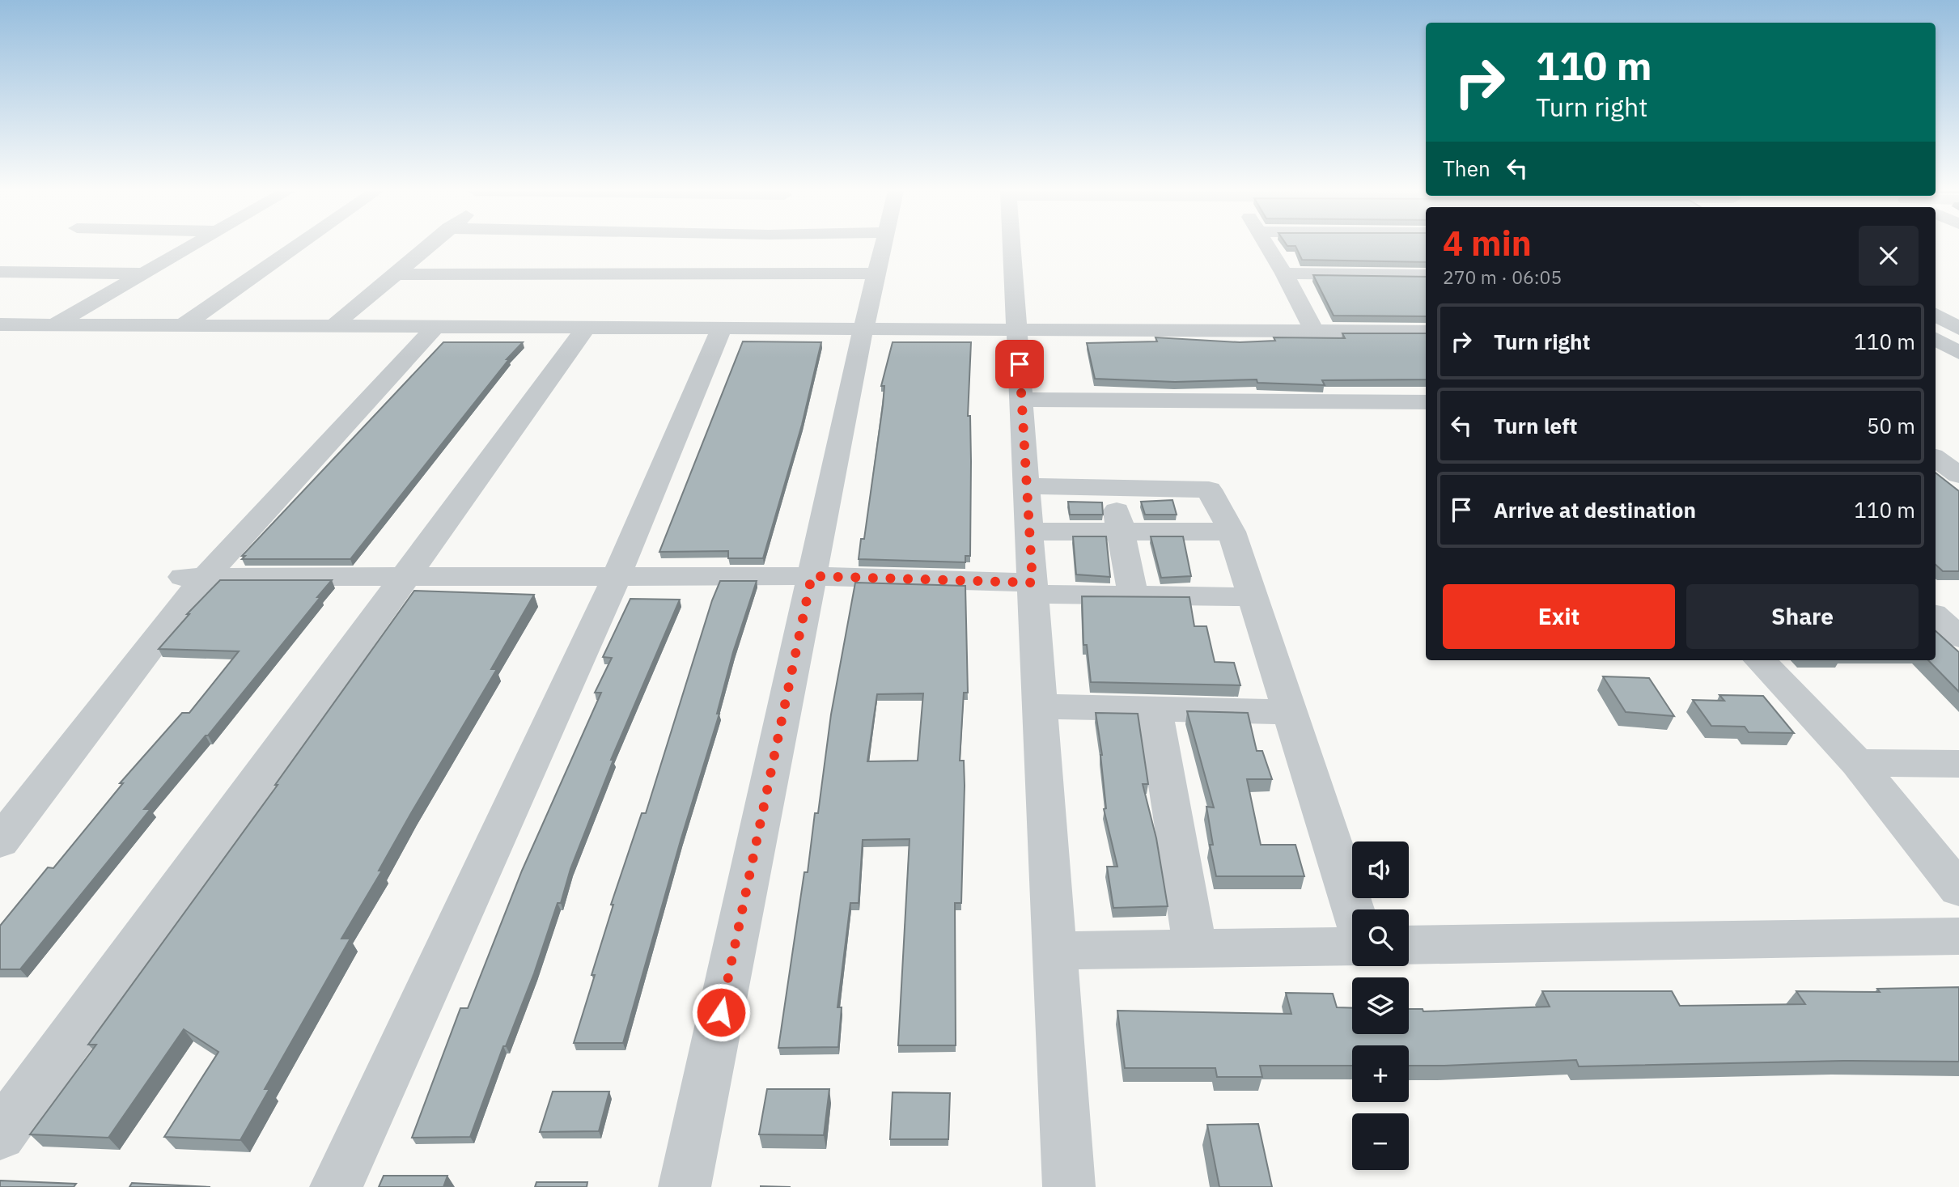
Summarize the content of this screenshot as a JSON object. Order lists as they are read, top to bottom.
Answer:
{
  "page": {
    "turn": ["110 m", "Turn right"],
    "then": "Then",
    "heading": ["4 min", "270 m · 06:05"],
    "list": [
      {
        "name": "Turn right",
        "value": "110 m"
      },
      {
        "name": "Turn left",
        "value": "50 m"
      },
      {
        "name": "Arrive at destination",
        "value": "110 m"
      }
    ],
    "buttons": ["Exit", "Share"],
    "map_buttons": ["+", "−"]
  }
}
